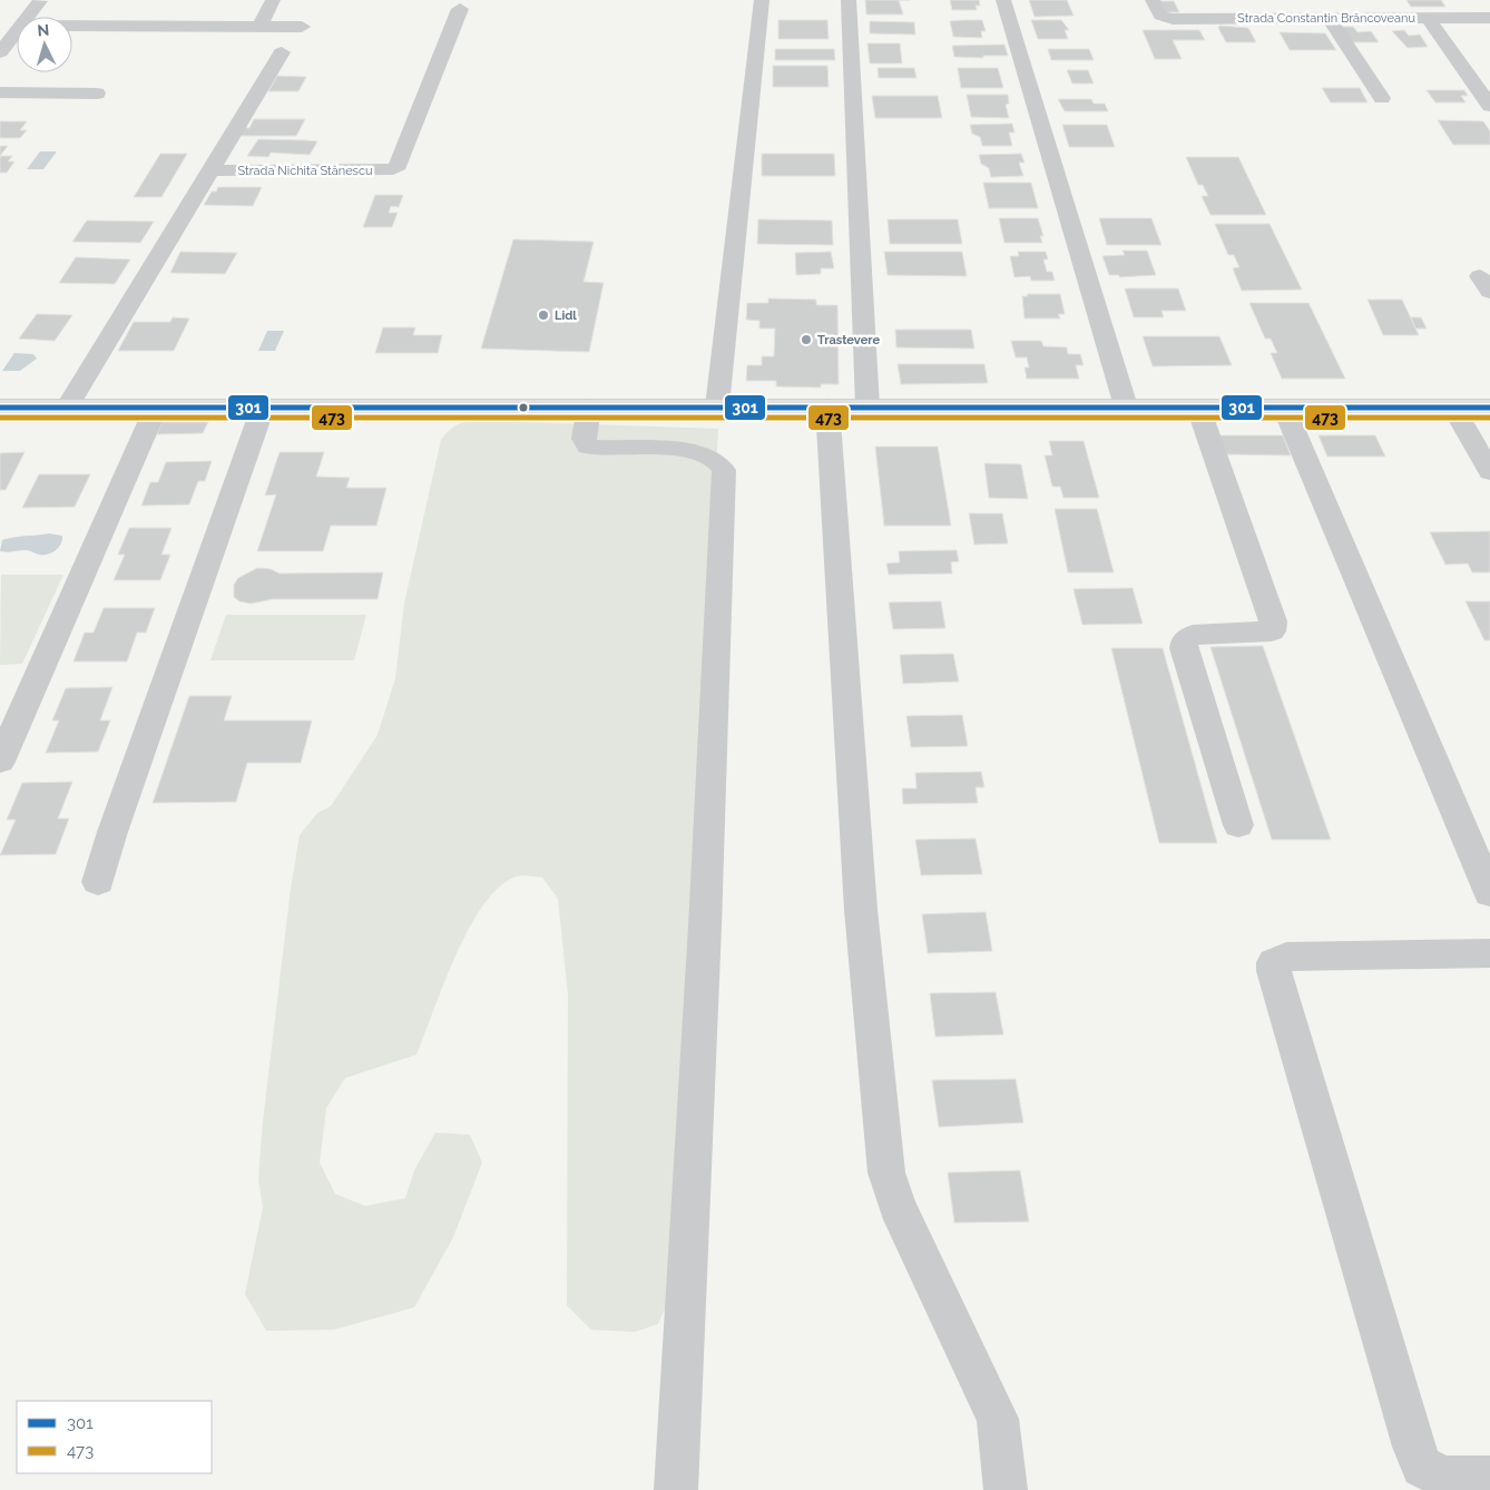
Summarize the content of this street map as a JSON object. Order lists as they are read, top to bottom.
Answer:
{
  "streets": {
    "street": ["Strada Constantin Brâncoveanu", "Strada Nichita Stănescu"]
  },
  "places": ["Lidl", "Trastevere"],
  "lines": ["transit line 301", "transit line 473"],
  "legend": ["301", "473"],
  "north": "top"
}
